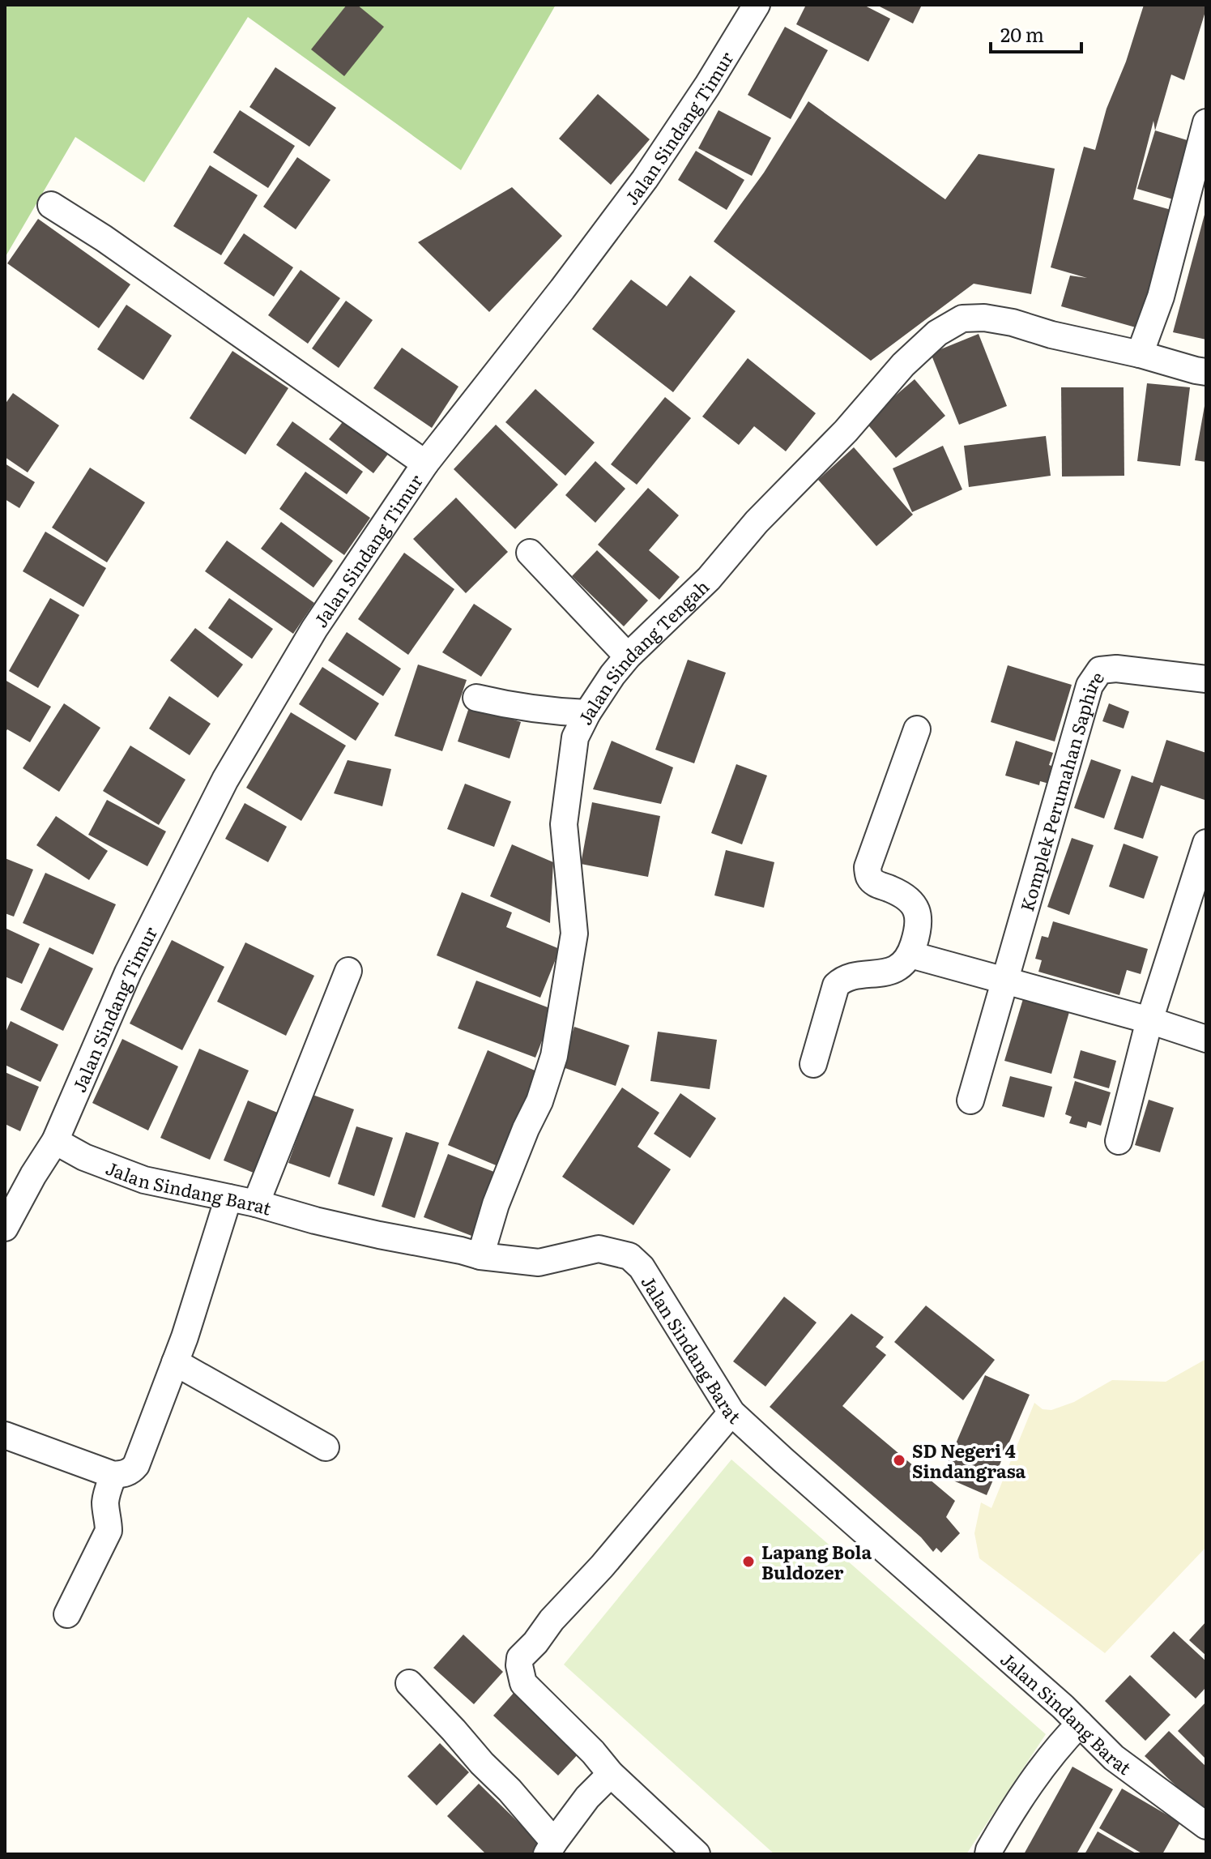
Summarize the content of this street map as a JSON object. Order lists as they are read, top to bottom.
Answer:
{
  "streets": {
    "street": [
      "Jalan Sindang Timur",
      "Jalan Sindang Tengah",
      "Komplek Perumahan Saphire",
      "Jalan Sindang Barat"
    ]
  },
  "crossings": [
    ["Jalan Sindang Timur", "Jalan Sindang Barat"],
    ["Jalan Sindang Tengah", "Jalan Sindang Barat"]
  ],
  "places": ["SD Negeri 4 Sindangrasa", "Lapang Bola Buldozer"],
  "scale_bar": "20 m"
}
